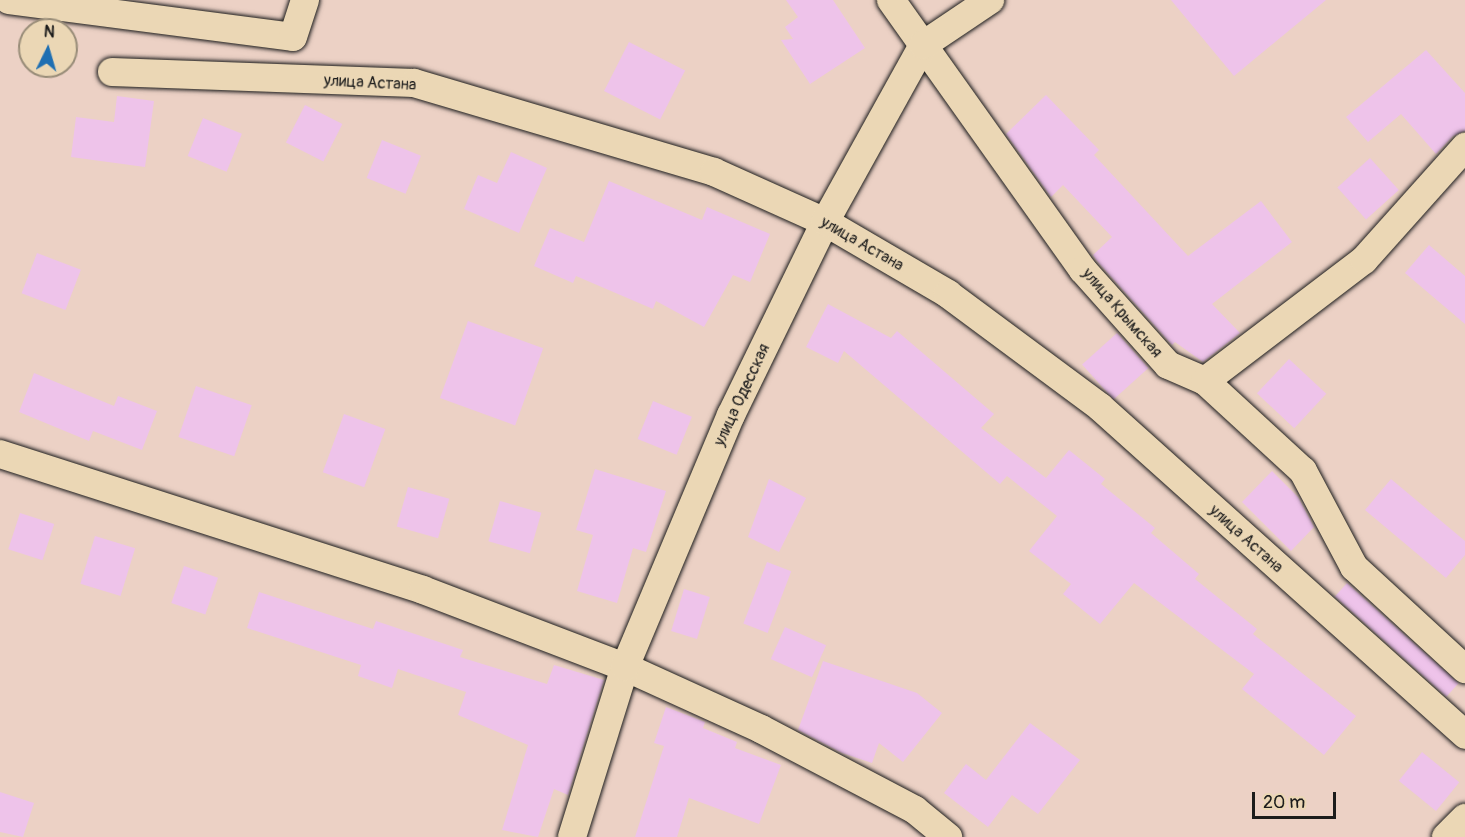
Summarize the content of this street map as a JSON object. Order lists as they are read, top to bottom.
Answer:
{
  "streets": {
    "street": ["улица Астана", "улица Крымская", "улица Одесская"]
  },
  "crossings": [
    ["улица Астана", "улица Одесская"],
    ["улица Крымская", "улица Одесская"]
  ],
  "scale_bar": "20 m",
  "north": "top"
}
